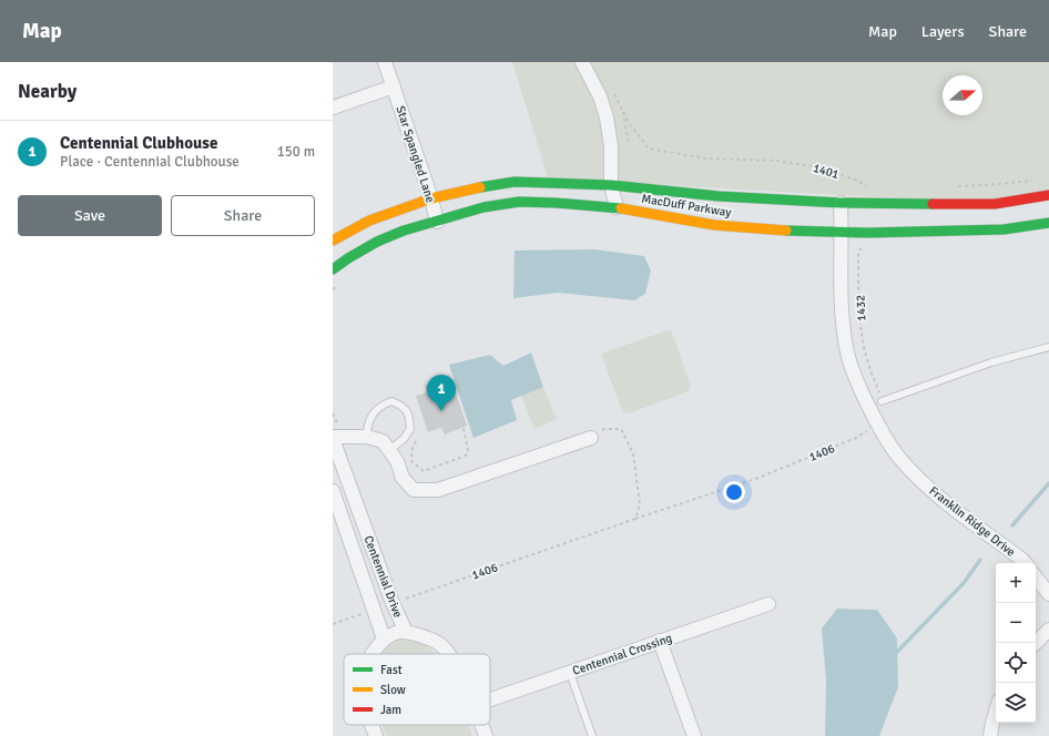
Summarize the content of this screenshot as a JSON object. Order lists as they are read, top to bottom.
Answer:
{
  "streets": {
    "street": [
      "Star Spangled Lane",
      "MacDuff Parkway",
      "Franklin Ridge Drive",
      "Centennial Drive",
      "Centennial Crossing"
    ],
    "path": ["1401", "1432", "1406"]
  },
  "crossings": [
    ["Star Spangled Lane", "MacDuff Parkway"],
    ["1401", "MacDuff Parkway"],
    ["MacDuff Parkway", "1432"],
    ["MacDuff Parkway", "Franklin Ridge Drive"],
    ["1406", "Franklin Ridge Drive"],
    ["1406", "Centennial Drive"]
  ],
  "legend": ["Fast", "Slow", "Jam"],
  "north": "right",
  "page": {
    "header": "Map",
    "nav": ["Map", "Layers", "Share"],
    "heading": "Nearby",
    "list": [
      {
        "mark": "1",
        "name": "Centennial Clubhouse",
        "note": "Place · Centennial Clubhouse",
        "value": "150 m"
      }
    ],
    "buttons": ["Save", "Share"],
    "pins": "1",
    "map_buttons": ["+", "−"]
  }
}
